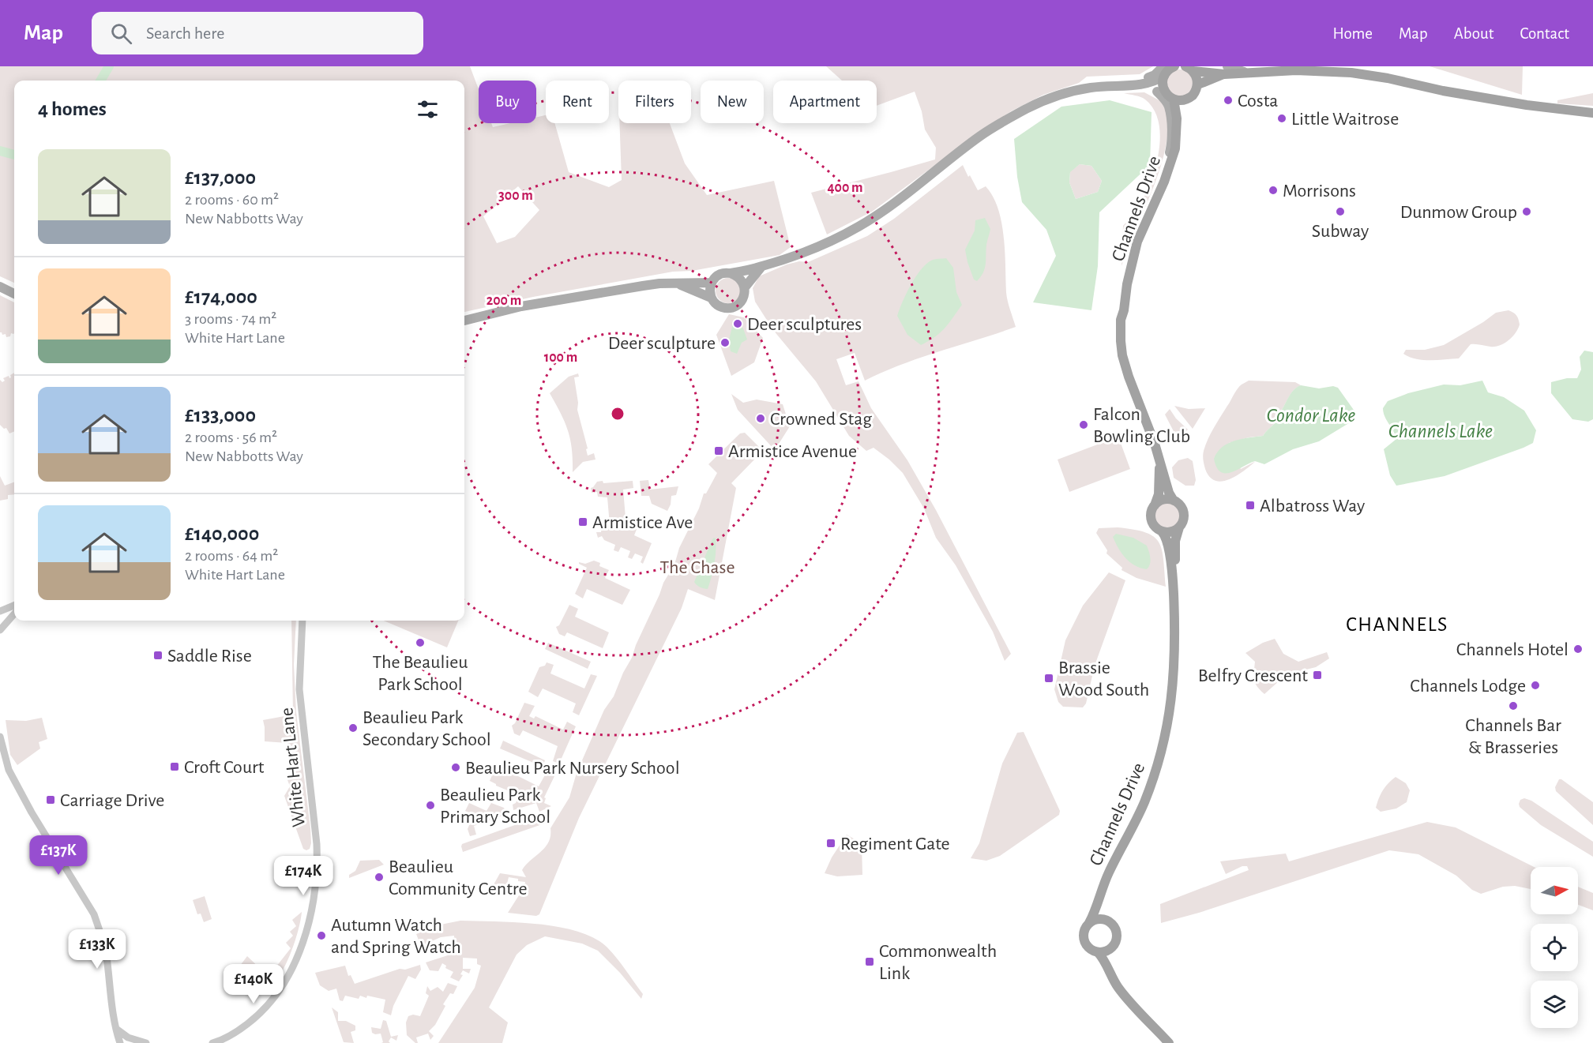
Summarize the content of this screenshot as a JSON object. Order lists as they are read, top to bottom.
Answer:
{
  "streets": {
    "highway": ["Channels Drive"],
    "street": ["White Hart Lane"]
  },
  "districts": ["CHANNELS"],
  "water": ["Condor Lake", "Channels Lake"],
  "parks": ["The Chase"],
  "places": {
    "other": [
      "Costa",
      "Little Waitrose",
      "Morrisons",
      "Subway",
      "Dunmow Group",
      "Deer sculptures",
      "Deer sculpture",
      "Crowned Stag",
      "Falcon Bowling Club",
      "The Beaulieu Park School",
      "Channels Hotel",
      "Channels Lodge",
      "Channels Bar & Brasseries",
      "Beaulieu Park Secondary School",
      "Beaulieu Park Nursery School",
      "Beaulieu Park Primary School",
      "Beaulieu Community Centre",
      "Autumn Watch and Spring Watch"
    ],
    "transit": [
      "Armistice Avenue",
      "Albatross Way",
      "Armistice Ave",
      "Saddle Rise",
      "Belfry Crescent",
      "Brassie Wood South",
      "Croft Court",
      "Carriage Drive",
      "Regiment Gate",
      "Commonwealth Link"
    ]
  },
  "north": "right",
  "page": {
    "header": "Map",
    "search": "Search here",
    "nav": [
      "Home",
      "Map",
      "About",
      "Contact"
    ],
    "chip": [
      "Buy",
      "Rent",
      "Filters",
      "New",
      "Apartment"
    ],
    "heading": "4 homes",
    "list": [
      {
        "name": "£137,000",
        "note": "2 rooms · 60 m² · New Nabbotts Way"
      },
      {
        "name": "£174,000",
        "note": "3 rooms · 74 m² · White Hart Lane"
      },
      {
        "name": "£133,000",
        "note": "2 rooms · 56 m² · New Nabbotts Way"
      },
      {
        "name": "£140,000",
        "note": "2 rooms · 64 m² · White Hart Lane"
      }
    ],
    "price": [
      "£137K",
      "£174K",
      "£133K",
      "£140K"
    ]
  },
  "rings": [
    "400 m",
    "300 m",
    "200 m",
    "100 m"
  ]
}
